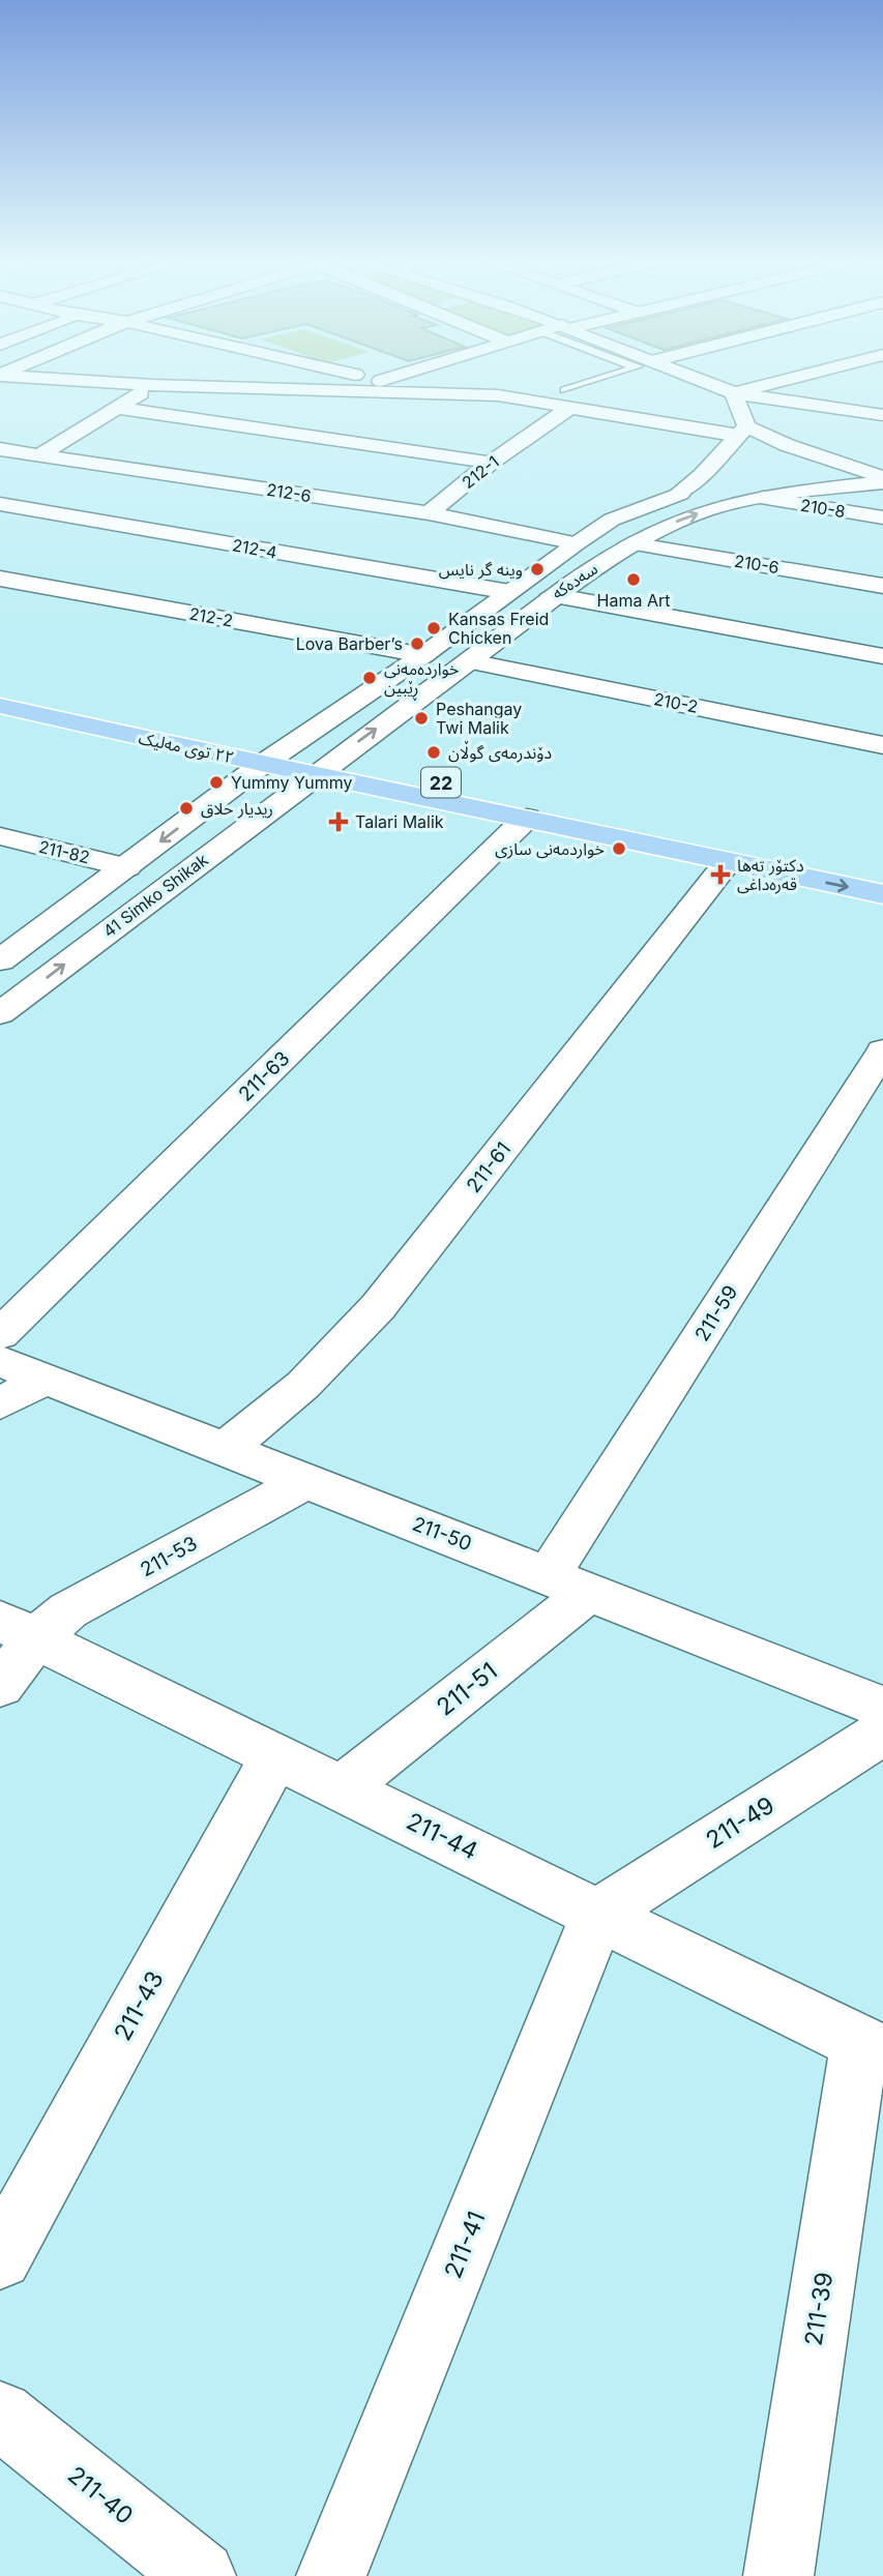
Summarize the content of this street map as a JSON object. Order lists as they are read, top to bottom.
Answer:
{
  "streets": {
    "main road": ["٢٢ توی مەلیک", "22"],
    "street": [
      "212-1",
      "212-6",
      "210-8",
      "212-4",
      "210-6",
      "سەدەکە",
      "212-2",
      "210-2",
      "211-82",
      "41 Simko Shikak",
      "211-63",
      "211-61",
      "211-59",
      "211-50",
      "211-53",
      "211-51",
      "211-49",
      "211-44",
      "211-43",
      "211-41",
      "211-39",
      "211-40"
    ]
  },
  "crossings": [
    ["212-1", "212-6"],
    ["212-6", "41 Simko Shikak"],
    ["210-8", "سەدەکە"],
    ["212-4", "41 Simko Shikak"],
    ["210-6", "سەدەکە"],
    ["سەدەکە", "210-2"],
    ["سەدەکە", "٢٢ توی مەلیک"],
    ["سەدەکە", "41 Simko Shikak"],
    ["212-2", "41 Simko Shikak"],
    ["٢٢ توی مەلیک", "41 Simko Shikak"],
    ["٢٢ توی مەلیک", "211-63"],
    ["٢٢ توی مەلیک", "211-61"],
    ["211-82", "41 Simko Shikak"],
    ["211-61", "211-50"],
    ["211-59", "211-50"],
    ["211-59", "211-51"],
    ["211-50", "211-53"],
    ["211-50", "211-51"],
    ["211-53", "211-44"],
    ["211-51", "211-44"],
    ["211-49", "211-44"],
    ["211-49", "211-41"],
    ["211-44", "211-43"],
    ["211-44", "211-41"],
    ["211-44", "211-39"]
  ],
  "places": {
    "other": [
      "وینه گر نایس",
      "Hama Art",
      "Kansas Freid Chicken",
      "Lova Barber’s",
      "خواردە‌مە‌نی ڕێبین",
      "Peshangay Twi Malik",
      "دۆندرمەی گوڵان",
      "Yummy Yummy",
      "ریدیار حلاق",
      "خواردمەنی سازی"
    ],
    "health": ["Talari Malik", "دکتۆر تەها قەرەداغی"]
  }
}
